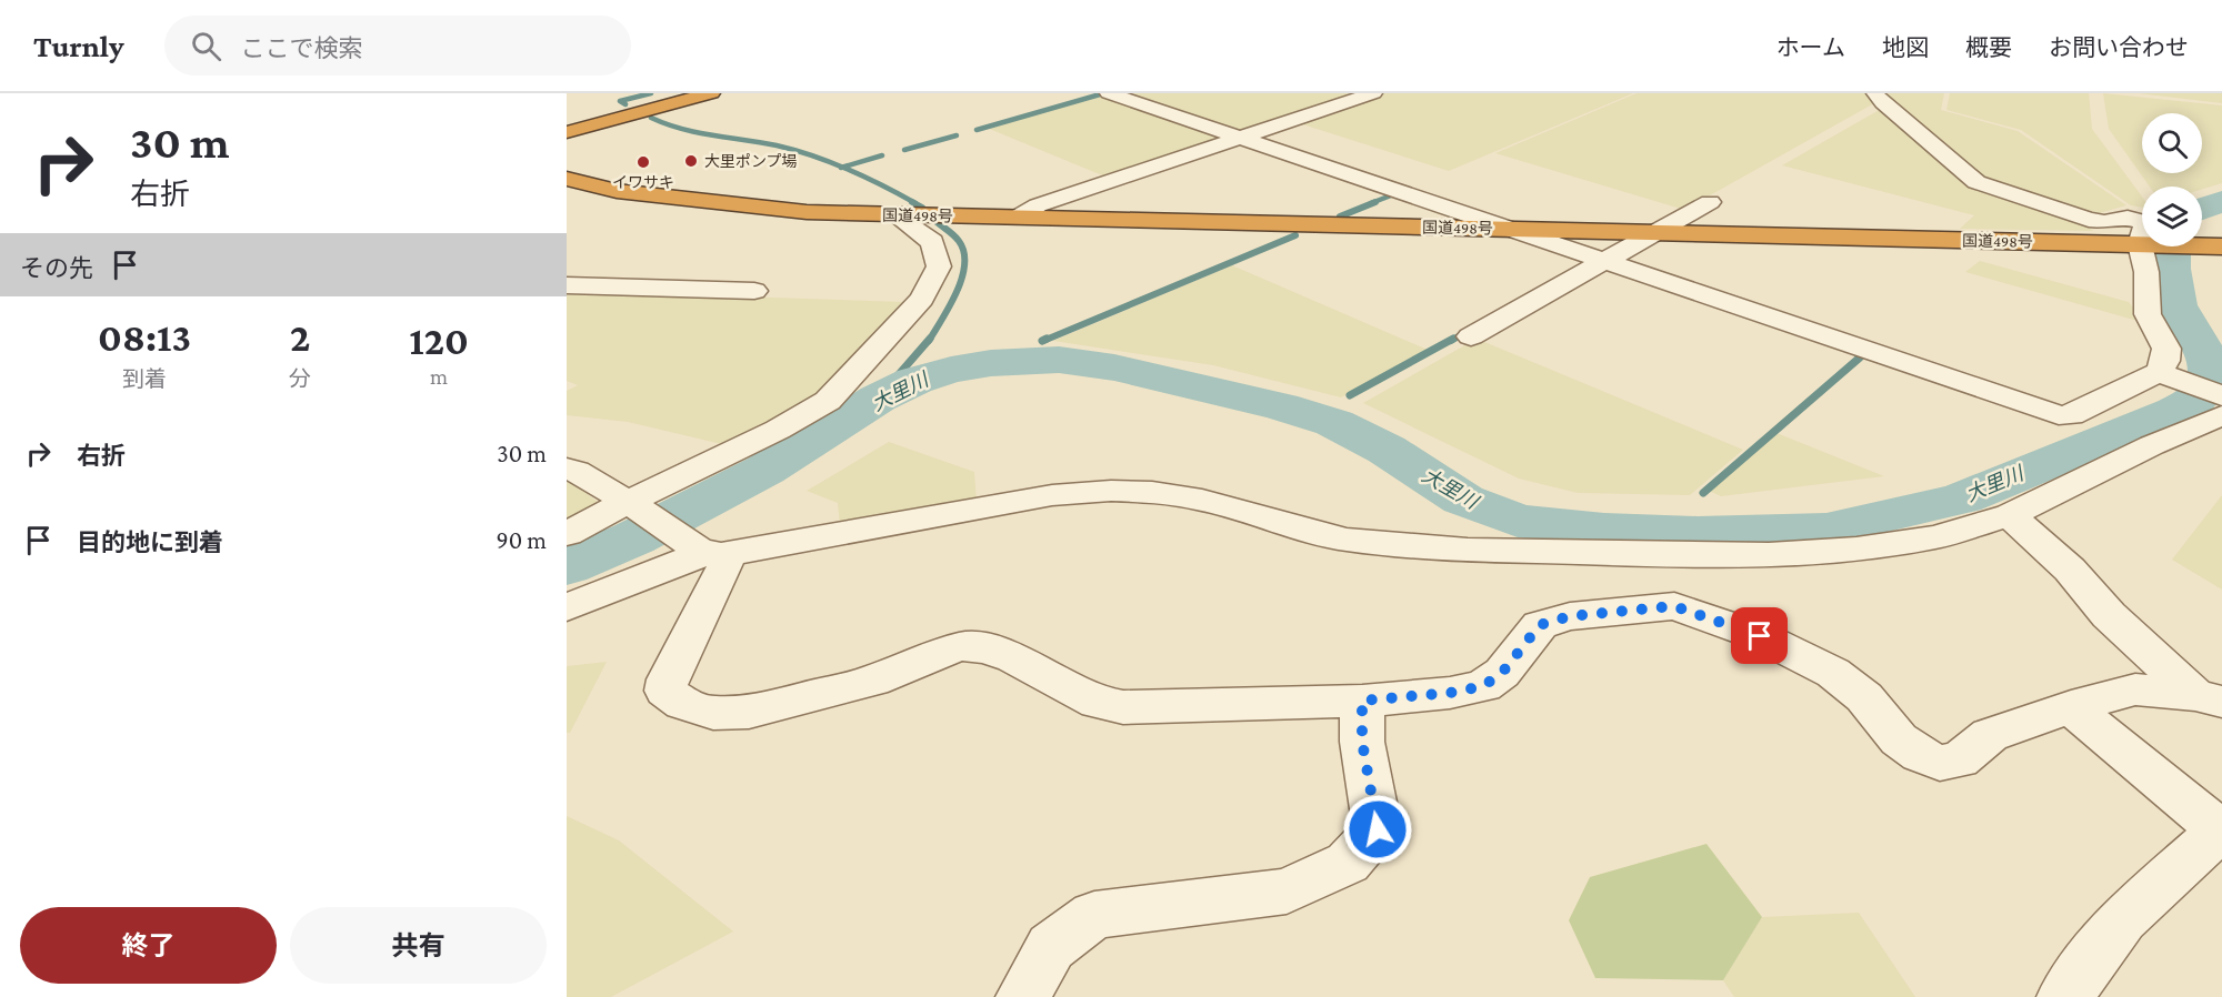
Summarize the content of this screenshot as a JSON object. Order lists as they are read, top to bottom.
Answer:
{
  "streets": {
    "highway": ["国道498号"]
  },
  "water": ["大里川"],
  "places": ["大里ポンプ場", "イワサキ"],
  "page": {
    "header": "Turnly",
    "search": "ここで検索",
    "nav": [
      "ホーム",
      "地図",
      "概要",
      "お問い合わせ"
    ],
    "turn": ["30 m", "右折"],
    "then": "その先",
    "eta": [
      "08:13",
      "到着",
      "2",
      "分",
      "120",
      "m"
    ],
    "list": [
      {
        "name": "右折",
        "value": "30 m"
      },
      {
        "name": "目的地に到着",
        "value": "90 m"
      }
    ],
    "buttons": ["終了", "共有"]
  }
}
